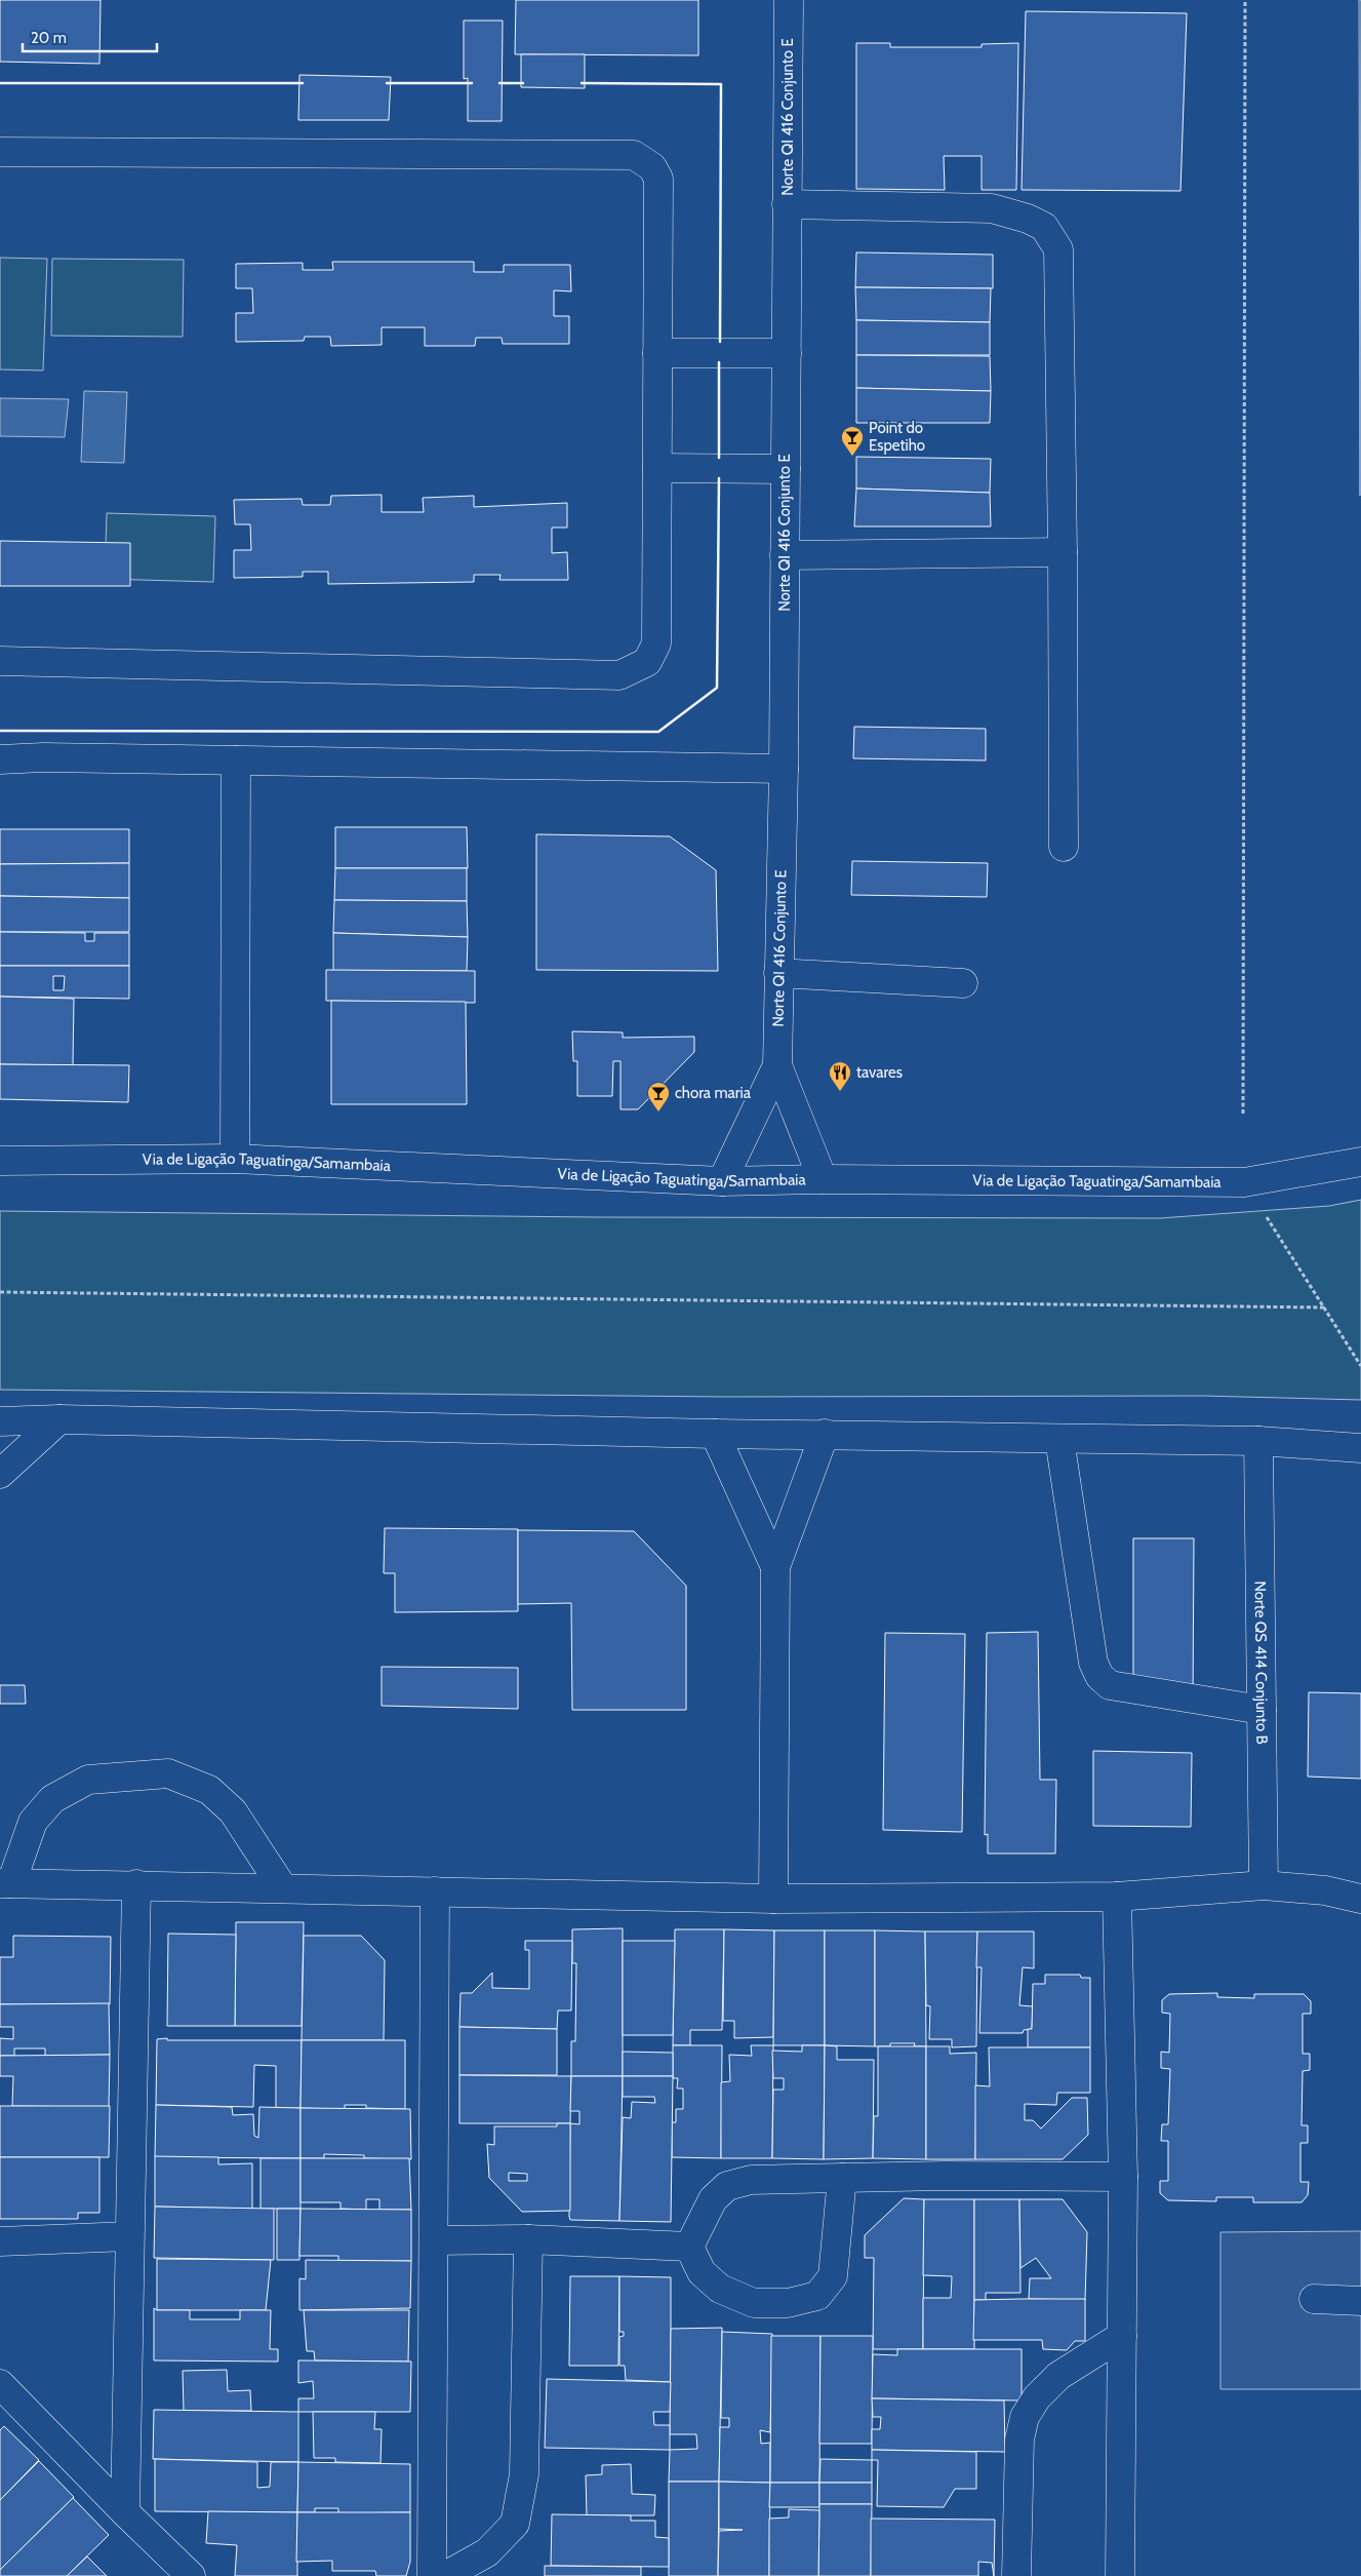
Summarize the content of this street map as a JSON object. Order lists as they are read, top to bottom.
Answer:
{
  "streets": {
    "street": ["Norte QI 416 Conjunto E", "Via de Ligação Taguatinga/Samambaia", "Norte QS 414 Conjunto B"]
  },
  "crossings": [
    ["Norte QI 416 Conjunto E", "Via de Ligação Taguatinga/Samambaia"]
  ],
  "places": {
    "bar": ["Point do Espetiho", "chora maria"],
    "restaurant": ["tavares"]
  },
  "scale_bar": "20 m"
}
